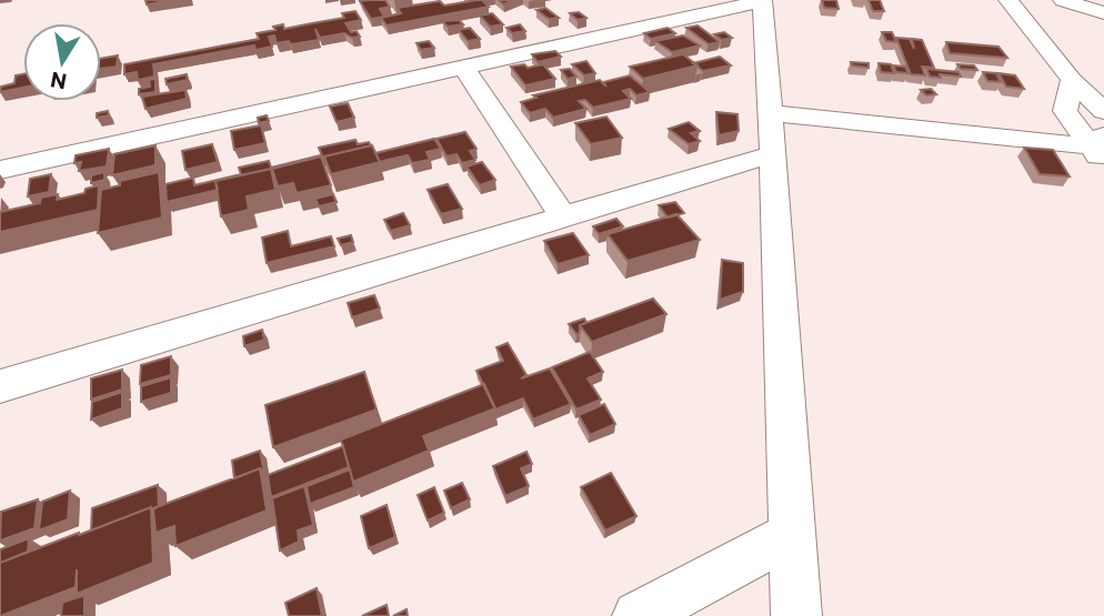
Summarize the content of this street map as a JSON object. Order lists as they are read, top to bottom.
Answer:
{
  "north": "bottom"
}
